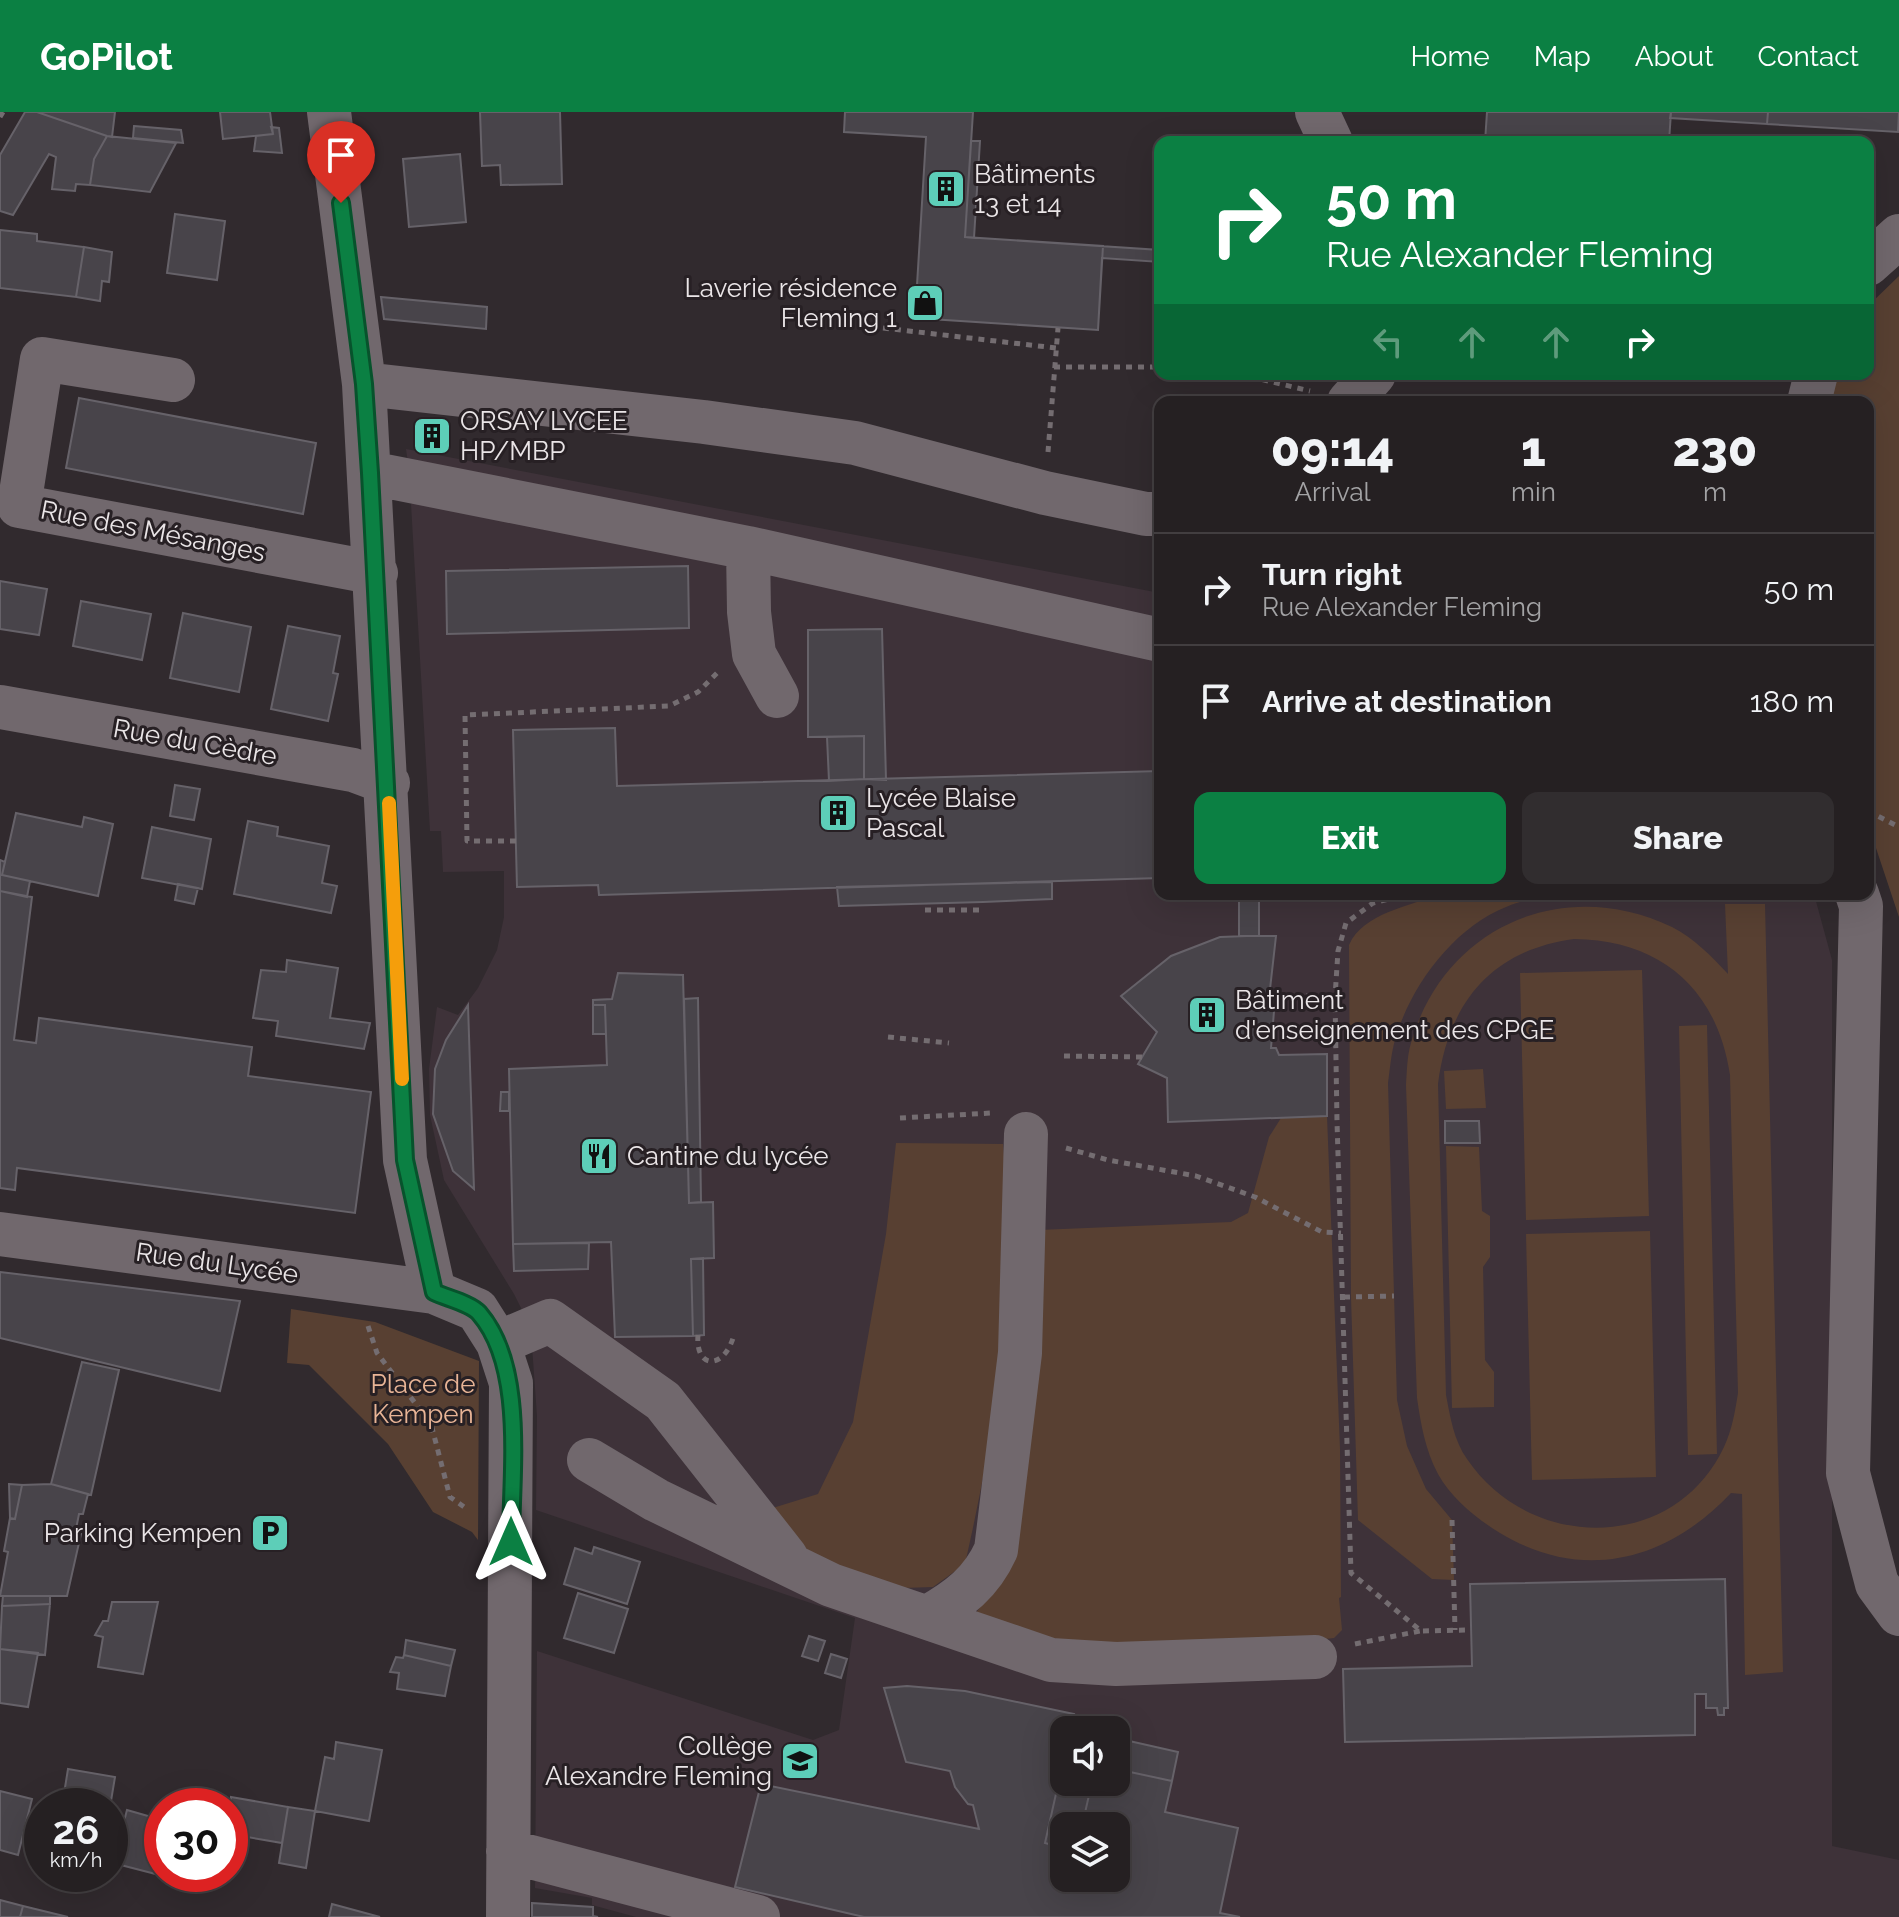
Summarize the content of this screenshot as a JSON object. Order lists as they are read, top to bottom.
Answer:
{
  "streets": {
    "street": ["Rue des Mésanges", "Rue du Cèdre", "Rue du Lycée"]
  },
  "parks": ["Place de Kempen"],
  "places": {
    "building": [
      "Bâtiments 13 et 14",
      "ORSAY LYCEE HP/MBP",
      "Lycée Blaise Pascal",
      "Bâtiment d'enseignement des CPGE"
    ],
    "shop": ["Laverie résidence Fleming 1"],
    "restaurant": ["Cantine du lycée"],
    "parking": ["Parking Kempen"],
    "school or university": ["Collège Alexandre Fleming"]
  },
  "page": {
    "header": "GoPilot",
    "nav": [
      "Home",
      "Map",
      "About",
      "Contact"
    ],
    "turn": ["50 m", "Rue Alexander Fleming"],
    "eta": [
      "09:14",
      "Arrival",
      "1",
      "min",
      "230",
      "m"
    ],
    "list": [
      {
        "name": "Turn right",
        "note": "Rue Alexander Fleming",
        "value": "50 m"
      },
      {
        "name": "Arrive at destination",
        "value": "180 m"
      }
    ],
    "buttons": ["Exit", "Share"],
    "speed": "26 km/h",
    "limit": "30"
  }
}
